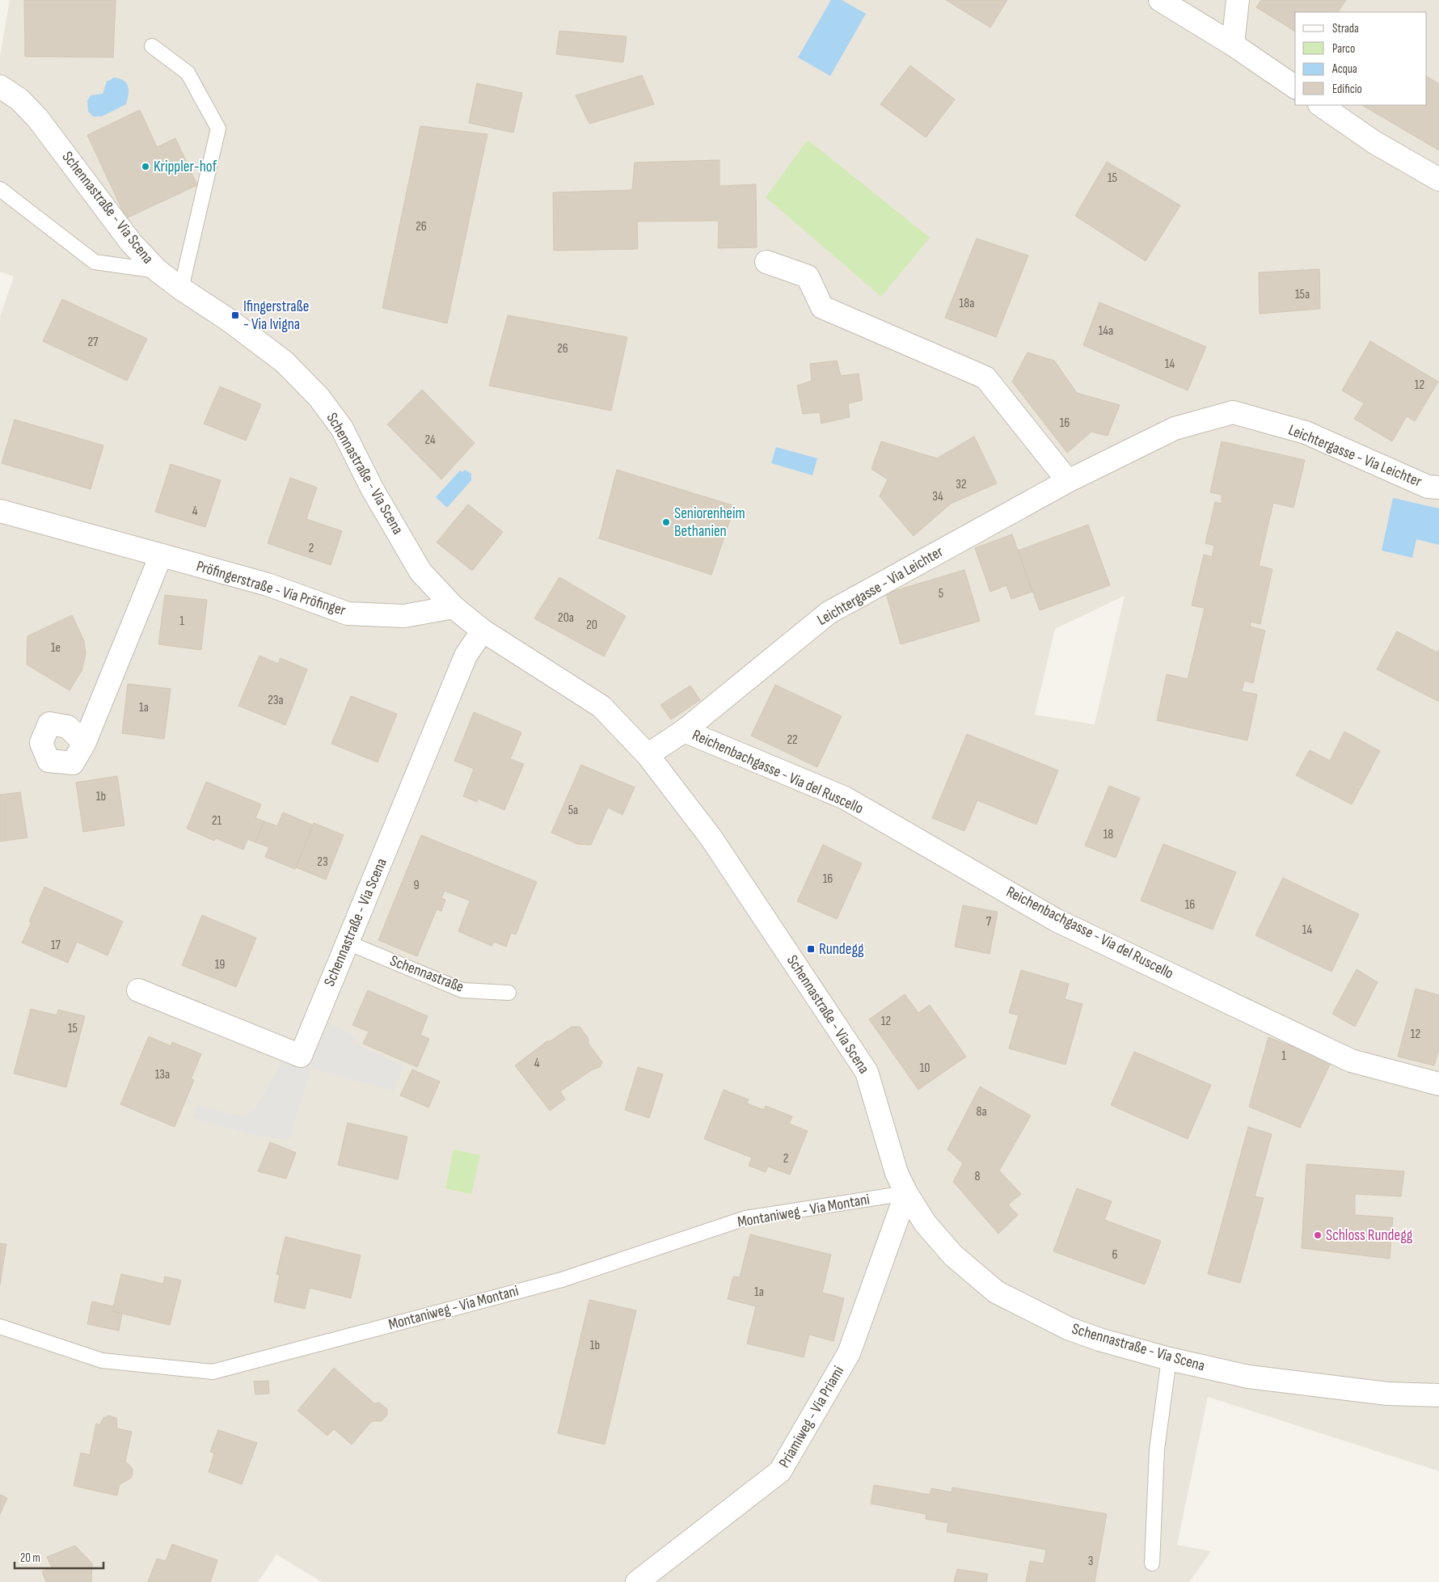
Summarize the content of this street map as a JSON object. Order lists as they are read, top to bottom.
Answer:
{
  "streets": {
    "street": [
      "Schennastraße - Via Scena",
      "Leichtergasse - Via Leichter",
      "Pröfingerstraße - Via Pröfinger",
      "Reichenbachgasse - Via del Ruscello",
      "Priamiweg - Via Priami"
    ],
    "lane": ["Schennastraße", "Montaniweg - Via Montani"]
  },
  "crossings": [
    ["Schennastraße - Via Scena", "Leichtergasse - Via Leichter"],
    ["Schennastraße - Via Scena", "Pröfingerstraße - Via Pröfinger"],
    ["Schennastraße - Via Scena", "Schennastraße"],
    ["Schennastraße - Via Scena", "Montaniweg - Via Montani"],
    ["Schennastraße - Via Scena", "Priamiweg - Via Priami"],
    ["Leichtergasse - Via Leichter", "Reichenbachgasse - Via del Ruscello"],
    ["Montaniweg - Via Montani", "Priamiweg - Via Priami"]
  ],
  "places": {
    "other": ["Krippler-hof", "Seniorenheim Bethanien", "Schloss Rundegg"],
    "transit": ["Ifingerstraße - Via Ivigna", "Rundegg"]
  },
  "house_numbers": [
    "15",
    "26",
    "15a",
    "18a",
    "14a",
    "27",
    "26",
    "14",
    "12",
    "16",
    "24",
    "32",
    "34",
    "4",
    "2",
    "5",
    "20a",
    "1",
    "20",
    "1e",
    "23a",
    "1a",
    "22",
    "1b",
    "5a",
    "21",
    "18",
    "23",
    "16",
    "9",
    "16",
    "7",
    "14",
    "17",
    "19",
    "12",
    "15",
    "12",
    "1",
    "4",
    "10",
    "13a",
    "8a",
    "2",
    "8",
    "6",
    "1a",
    "1b",
    "3"
  ],
  "legend": [
    "Strada",
    "Parco",
    "Acqua",
    "Edificio"
  ],
  "scale_bar": "20 m"
}
